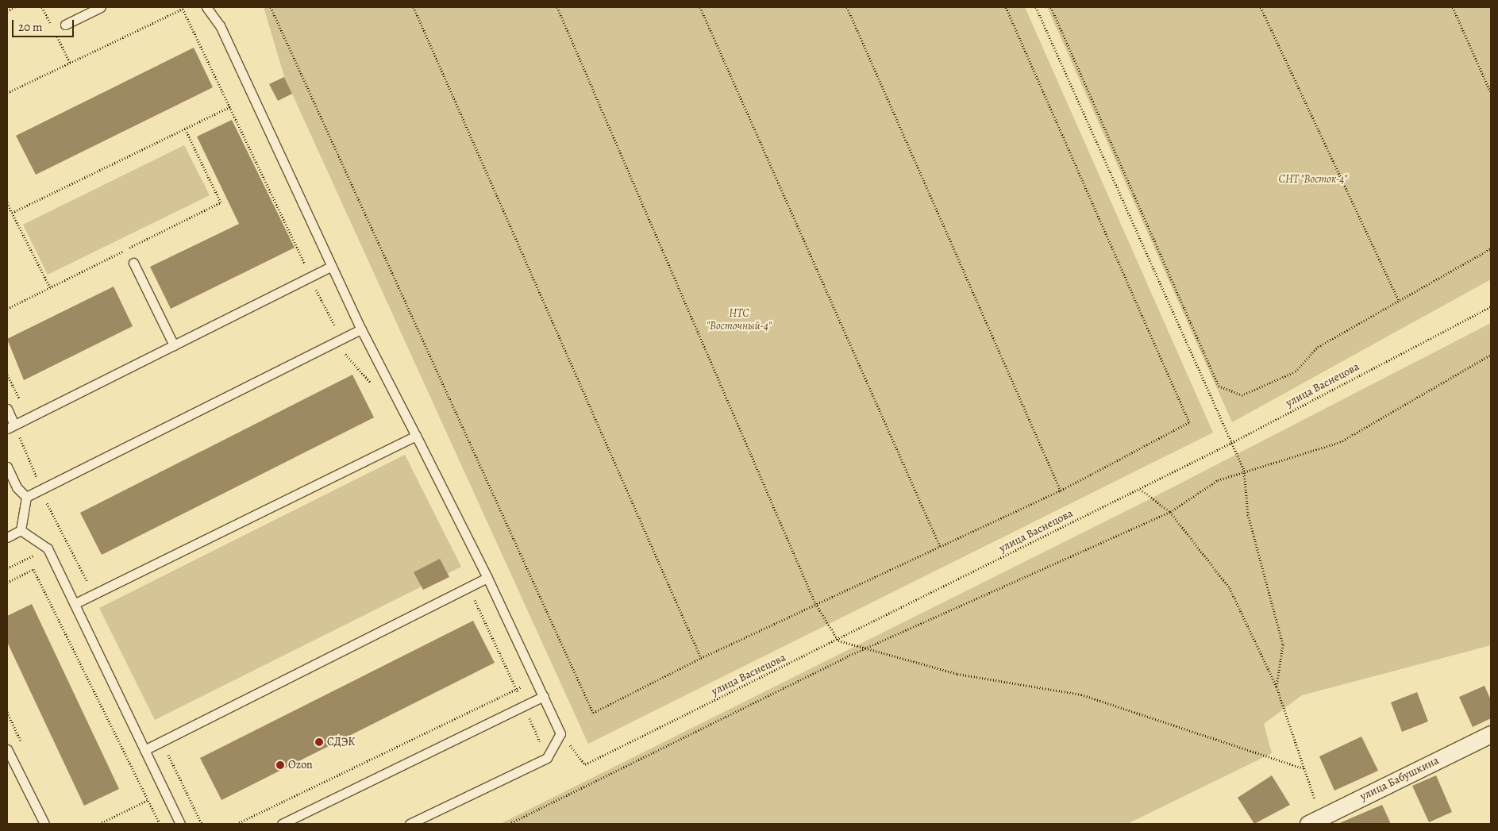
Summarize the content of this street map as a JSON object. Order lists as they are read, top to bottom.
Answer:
{
  "streets": {
    "street": ["улица Бабушкина"],
    "path": ["улица Васнецова"]
  },
  "parks": ["СНТ \"Восток-4\"", "НТС \"Восточный-4\""],
  "places": ["СДЭК", "Ozon"],
  "scale_bar": "20 m"
}
